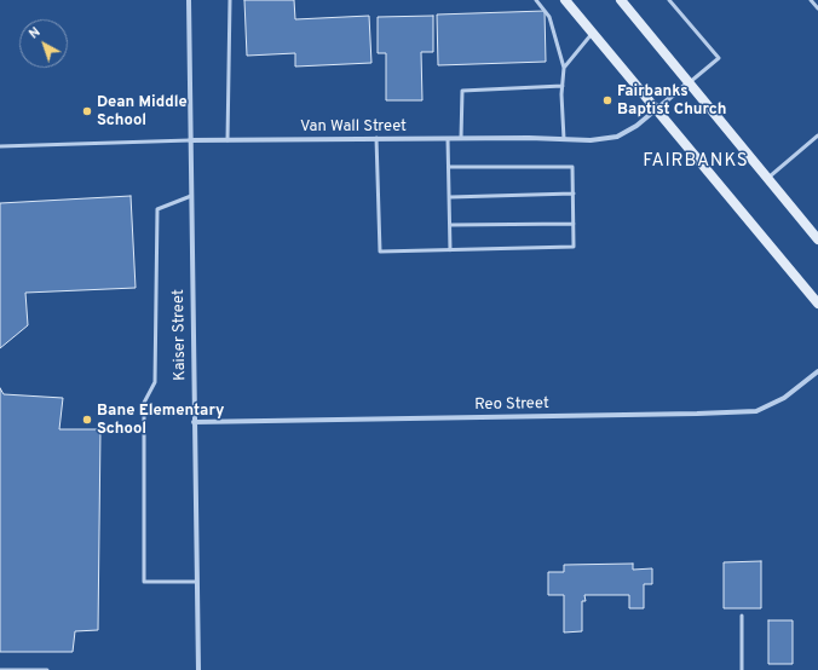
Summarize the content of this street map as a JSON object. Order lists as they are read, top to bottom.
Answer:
{
  "streets": {
    "street": ["Van Wall Street", "Kaiser Street", "Reo Street"]
  },
  "crossings": [
    ["Van Wall Street", "Kaiser Street"],
    ["Kaiser Street", "Reo Street"]
  ],
  "districts": ["FAIRBANKS"],
  "places": ["Fairbanks Baptist Church", "Dean Middle School", "Bane Elementary School"],
  "north": "top left"
}
